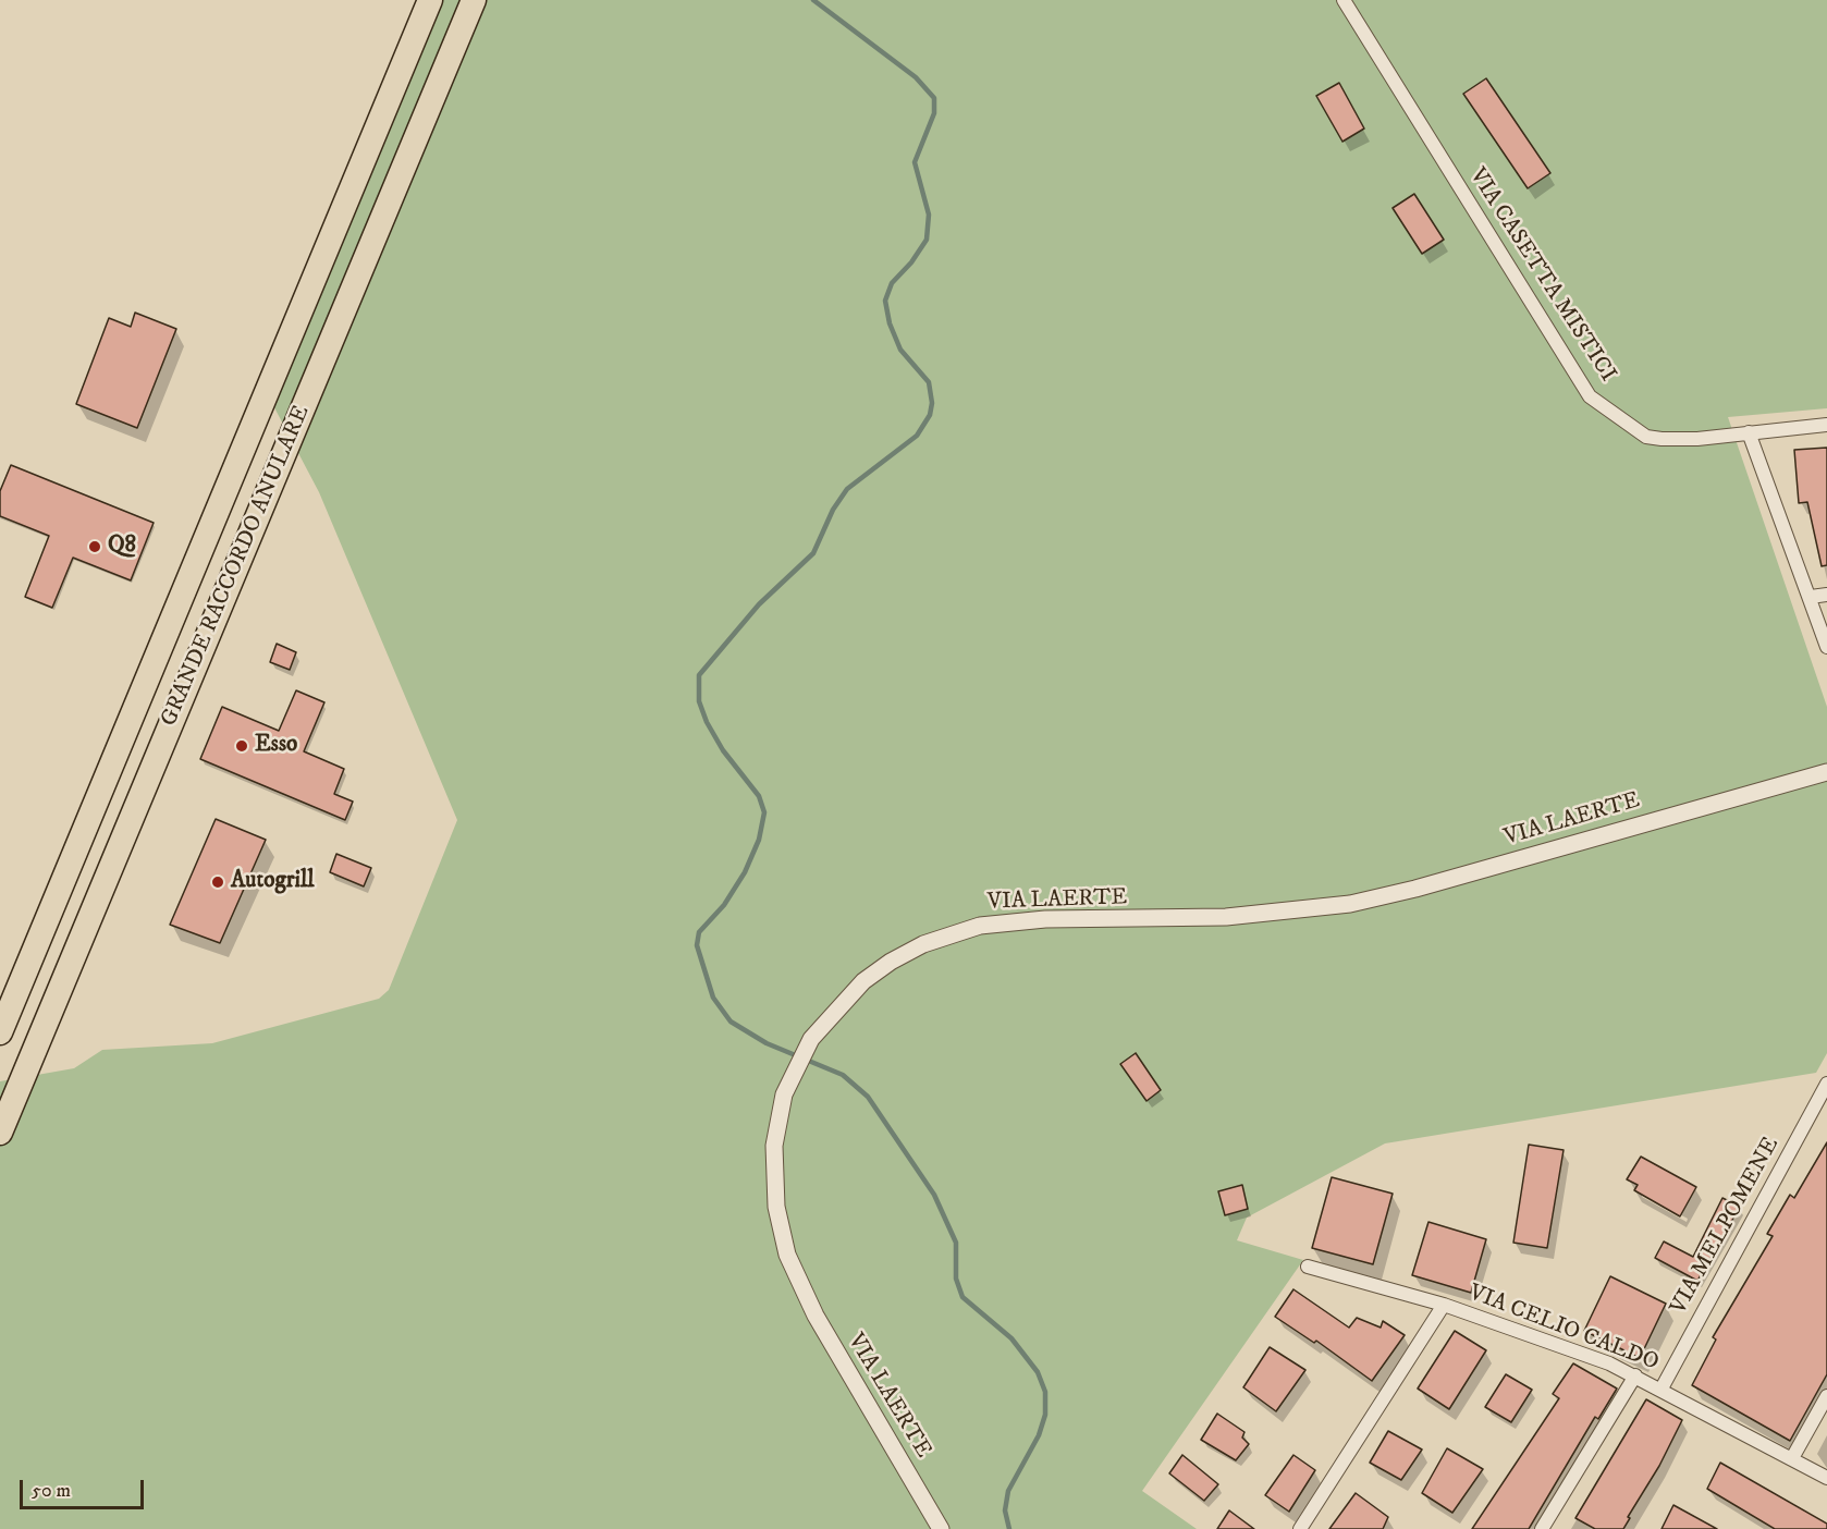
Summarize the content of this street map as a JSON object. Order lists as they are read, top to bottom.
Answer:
{
  "streets": {
    "highway": ["GRANDE RACCORDO ANULARE"],
    "street": [
      "VIA CASETTA MISTICI",
      "VIA LAERTE",
      "VIA MELPOMENE",
      "VIA CELIO CALDO"
    ]
  },
  "crossings": [
    ["VIA MELPOMENE", "VIA CELIO CALDO"]
  ],
  "places": ["Q8", "Esso", "Autogrill"],
  "scale_bar": "50 m"
}
